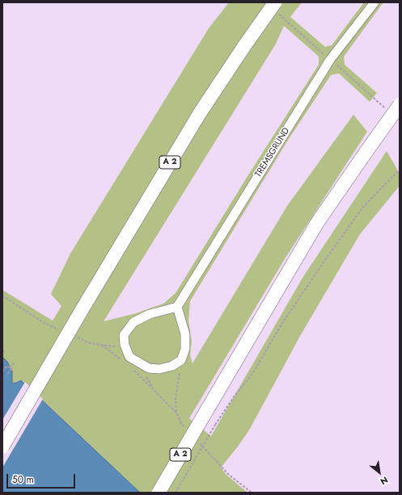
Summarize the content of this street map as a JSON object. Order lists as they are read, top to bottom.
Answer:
{
  "streets": {
    "highway": ["A 2"],
    "street": ["TREMSGRUND"]
  },
  "scale_bar": "50 m",
  "north": "bottom right"
}
